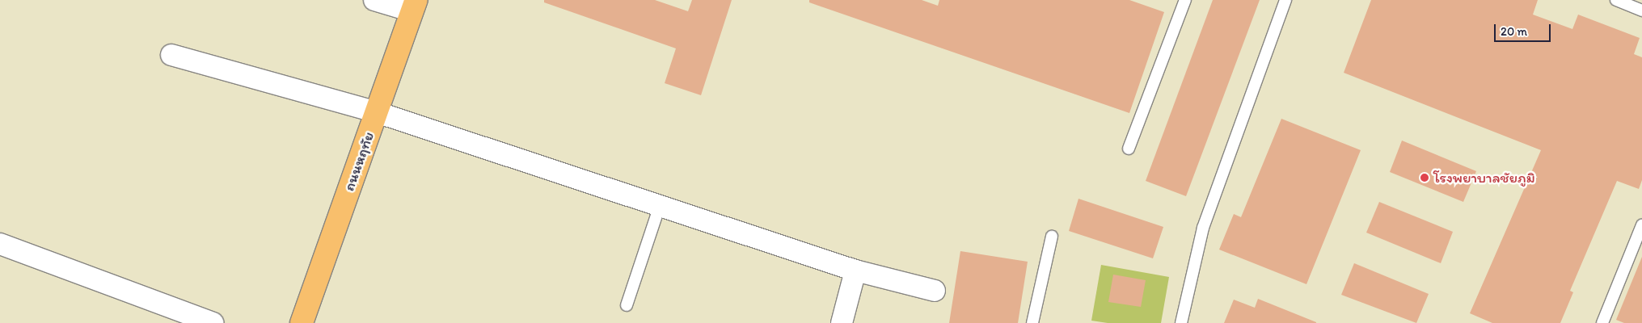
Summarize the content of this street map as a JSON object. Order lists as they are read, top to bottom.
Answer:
{
  "streets": {
    "main road": ["ถนนหฤทัย"]
  },
  "places": ["โรงพยาบาลชัยภูมิ"],
  "scale_bar": "20 m"
}
